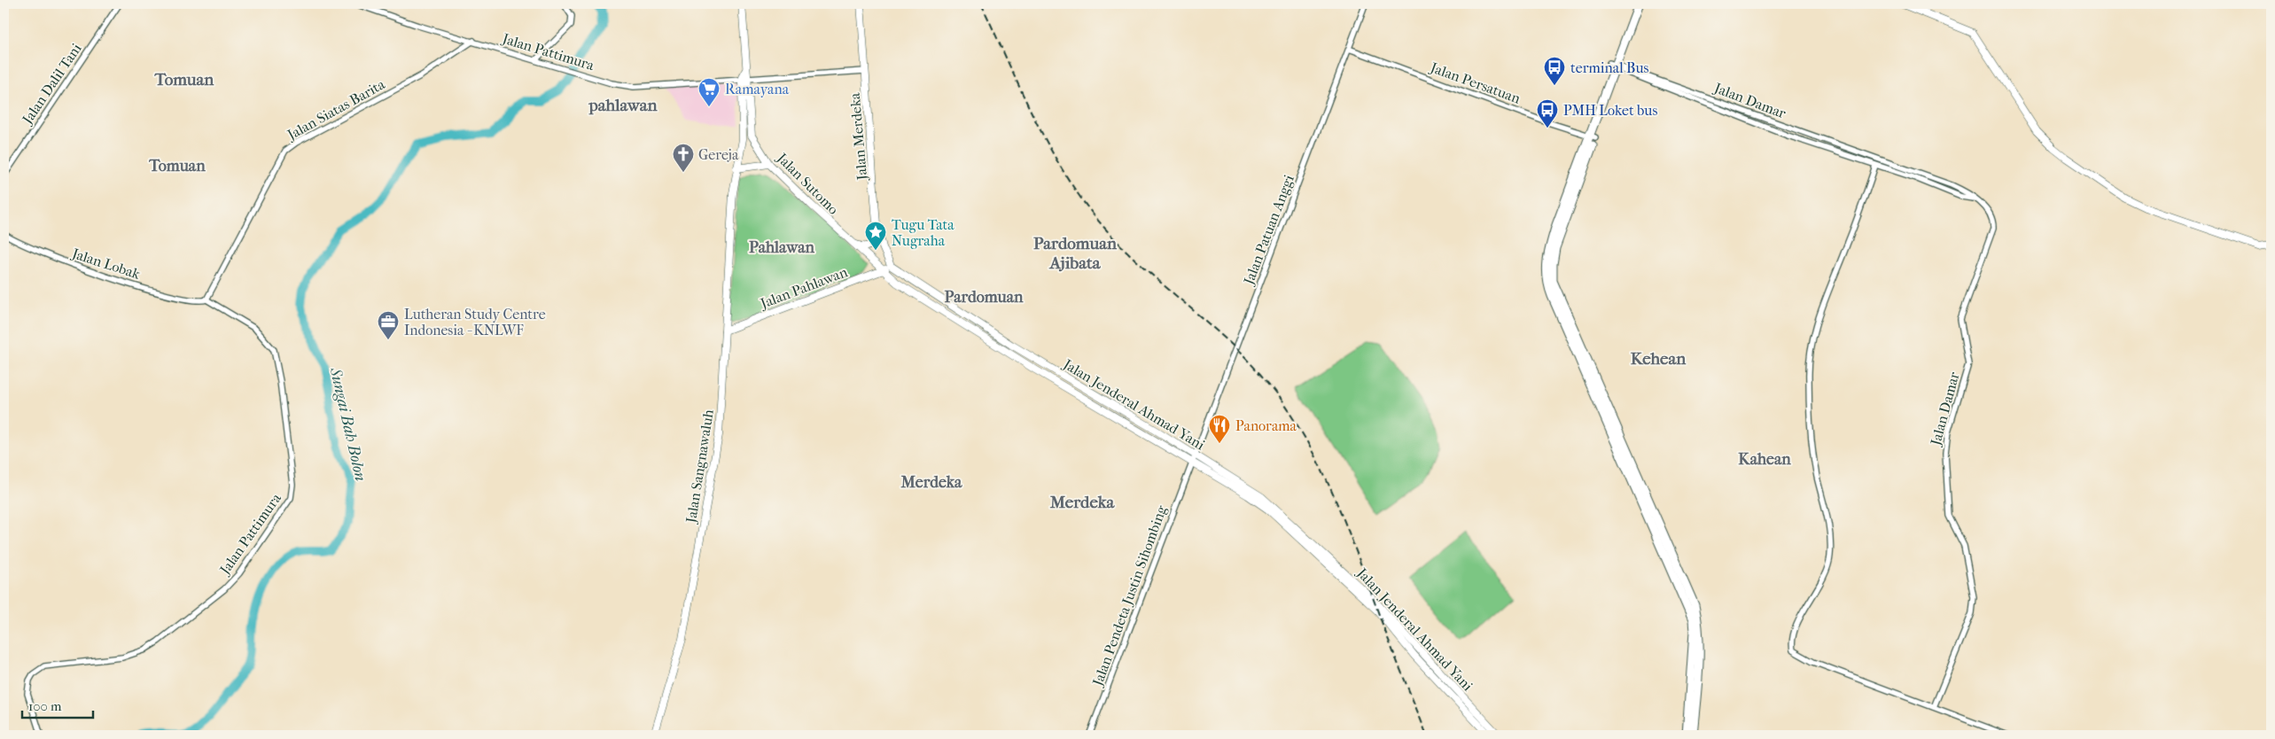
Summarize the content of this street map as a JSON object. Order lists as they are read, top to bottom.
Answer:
{
  "streets": {
    "main road": [
      "Jalan Merdeka",
      "Jalan Sutomo",
      "Jalan Pahlawan",
      "Jalan Jenderal Ahmad Yani",
      "Jalan Sangnawaluh"
    ],
    "street": [
      "Jalan Pattimura",
      "Jalan Persatuan",
      "Jalan Dalil Tani",
      "Jalan Damar",
      "Jalan Siatas Barita",
      "Jalan Patuan Anggi",
      "Jalan Lobak",
      "Jalan Pendeta Justin Sihombing"
    ]
  },
  "crossings": [
    ["Jalan Pattimura", "Jalan Siatas Barita"],
    ["Jalan Pattimura", "Jalan Merdeka"],
    ["Jalan Pattimura", "Jalan Sutomo"],
    ["Jalan Pattimura", "Jalan Lobak"],
    ["Jalan Persatuan", "Jalan Patuan Anggi"],
    ["Jalan Siatas Barita", "Jalan Lobak"],
    ["Jalan Merdeka", "Jalan Pahlawan"],
    ["Jalan Merdeka", "Jalan Jenderal Ahmad Yani"],
    ["Jalan Sutomo", "Jalan Pahlawan"],
    ["Jalan Sutomo", "Jalan Jenderal Ahmad Yani"],
    ["Jalan Sutomo", "Jalan Sangnawaluh"],
    ["Jalan Patuan Anggi", "Jalan Jenderal Ahmad Yani"],
    ["Jalan Patuan Anggi", "Jalan Pendeta Justin Sihombing"],
    ["Jalan Pahlawan", "Jalan Jenderal Ahmad Yani"],
    ["Jalan Pahlawan", "Jalan Sangnawaluh"],
    ["Jalan Jenderal Ahmad Yani", "Jalan Pendeta Justin Sihombing"]
  ],
  "districts": [
    "Tomuan",
    "pahlawan",
    "Tomuan",
    "Pardomuan Ajibata",
    "Pahlawan",
    "Pardomuan",
    "Kehean",
    "Kahean",
    "Merdeka",
    "Merdeka"
  ],
  "water": ["Sungai Bah Bolon"],
  "places": {
    "bus stop": ["terminal Bus", "PMH Loket bus"],
    "supermarket": ["Ramayana"],
    "church": ["Gereja"],
    "place": ["Tugu Tata Nugraha"],
    "office": ["Lutheran Study Centre Indonesia - KNLWF"],
    "restaurant": ["Panorama"]
  },
  "scale_bar": "100 m"
}
